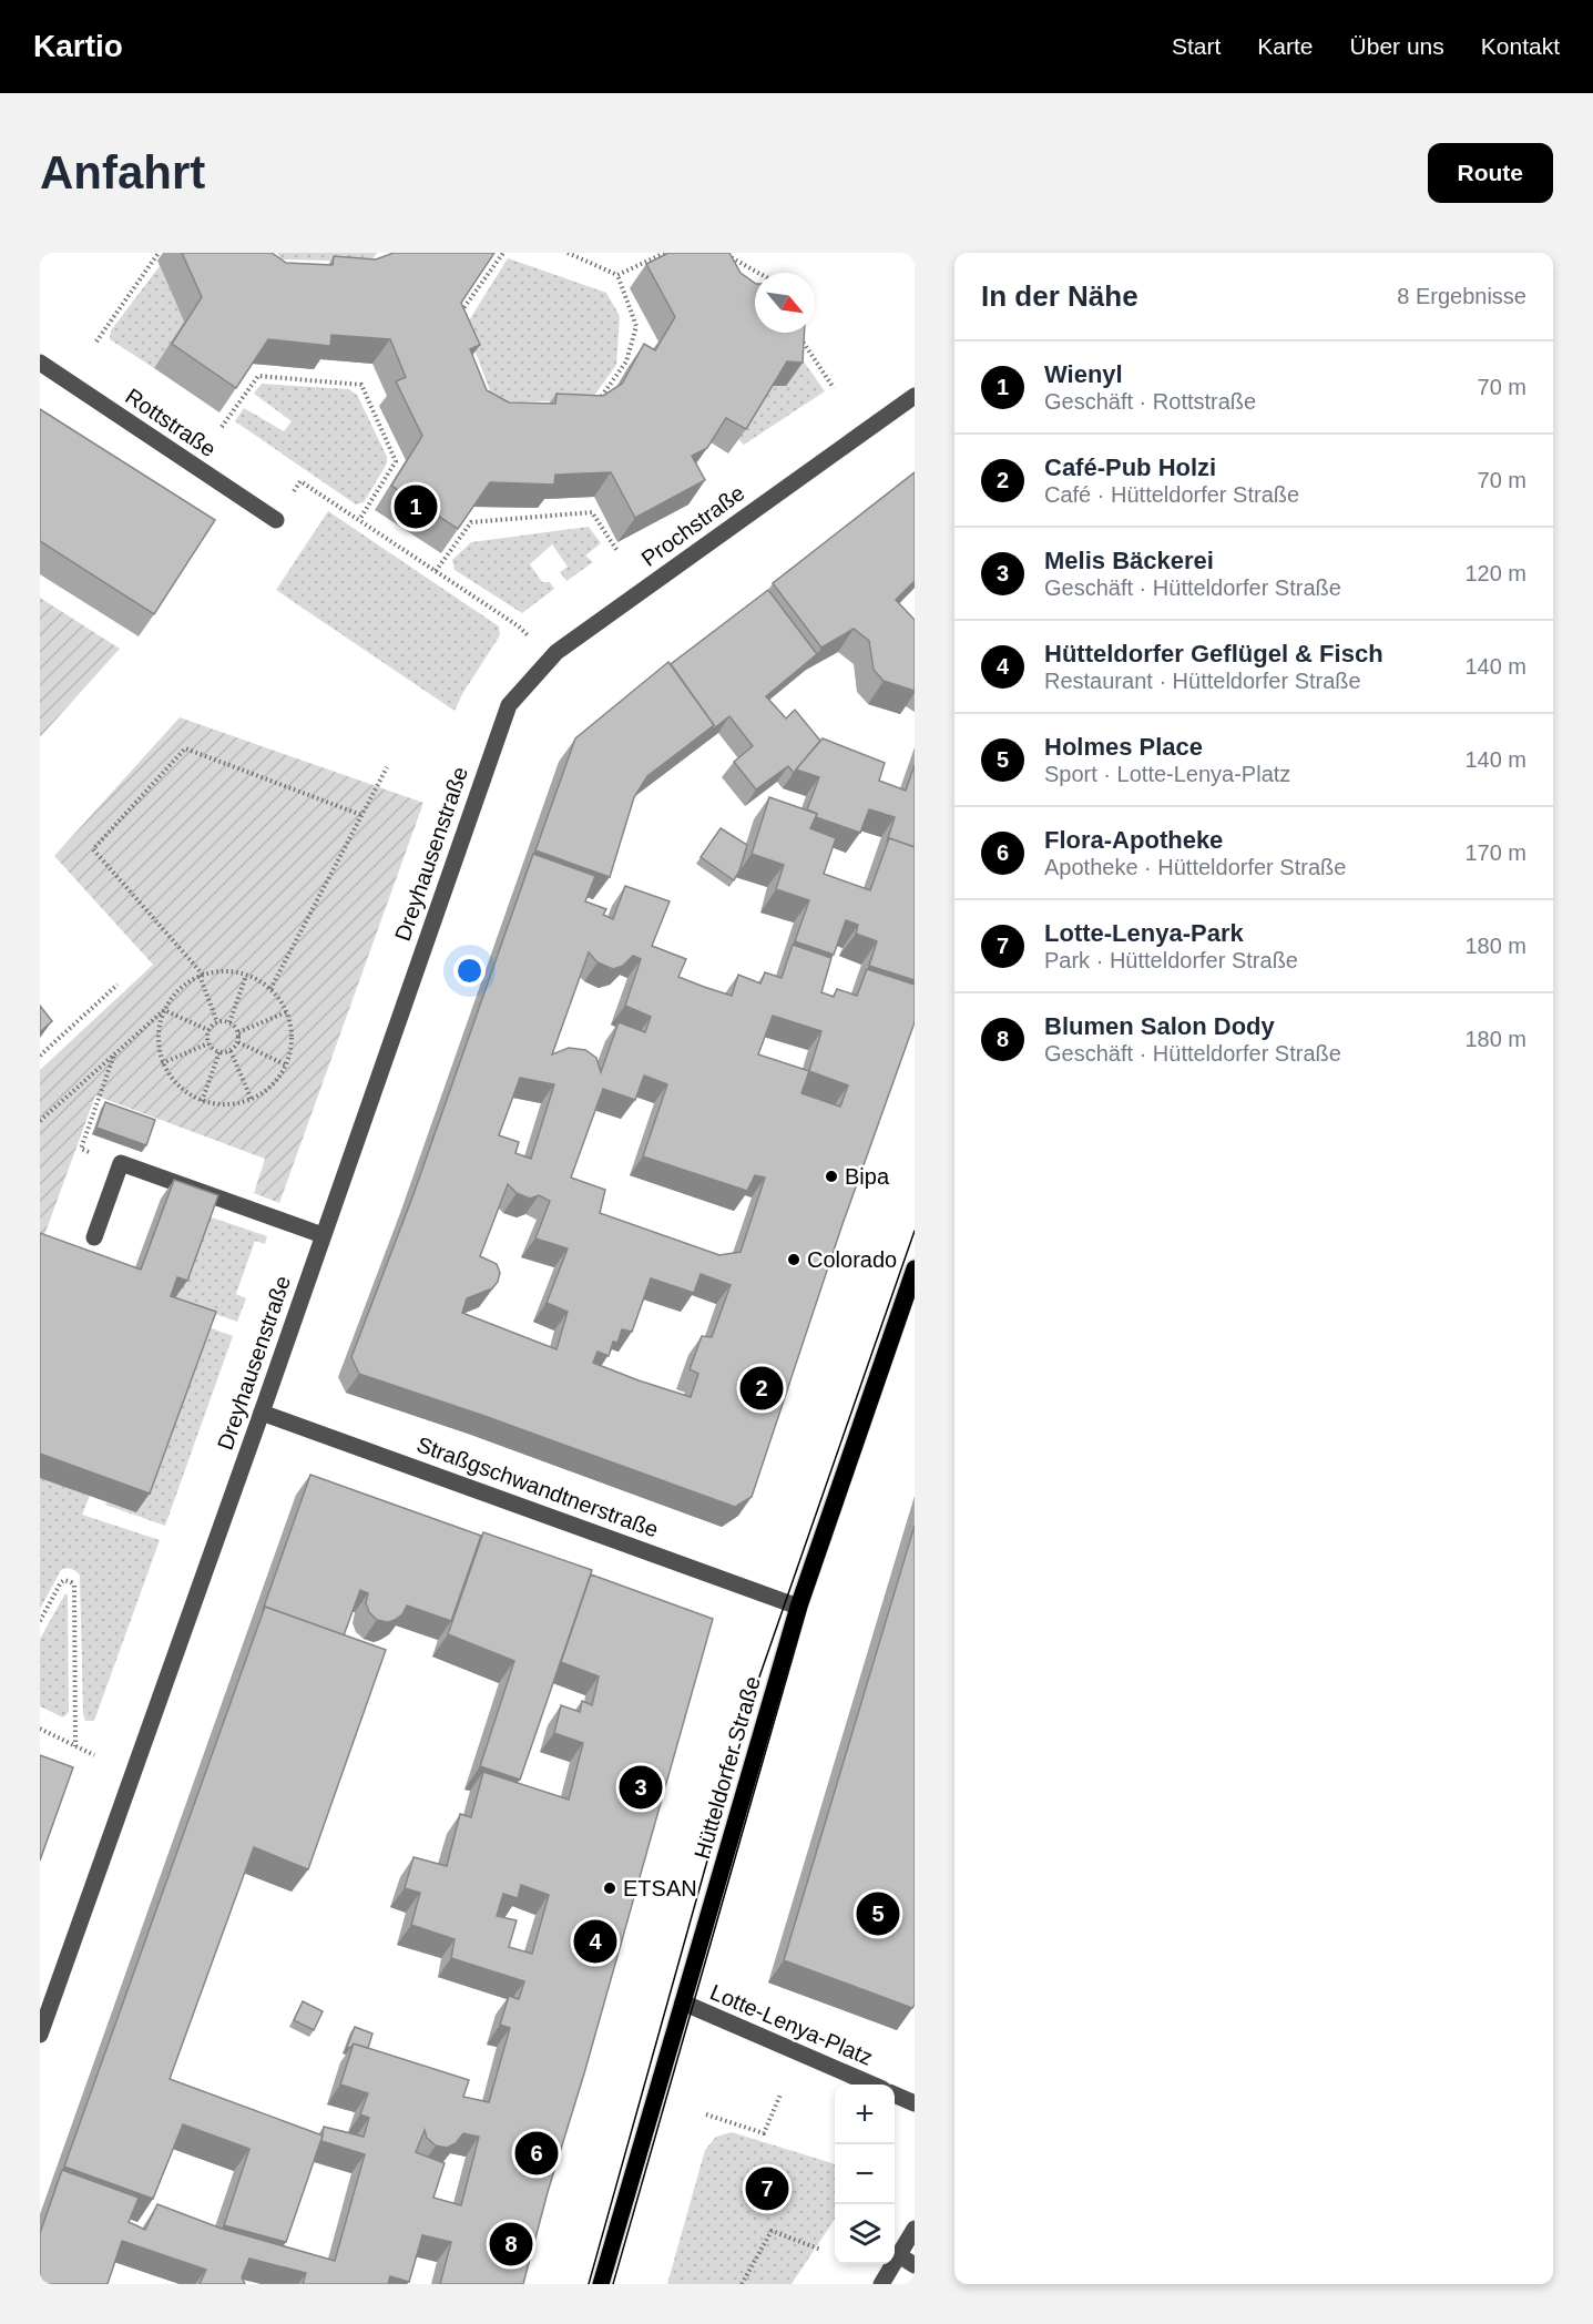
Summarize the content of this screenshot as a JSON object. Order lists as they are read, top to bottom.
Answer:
{
  "streets": {
    "main road": ["Hütteldorfer Straße"],
    "street": [
      "Rottstraße",
      "Prochstraße",
      "Dreyhausenstraße",
      "Straßgschwandtnerstraße",
      "Lotte-Lenya-Platz"
    ]
  },
  "crossings": [
    ["Prochstraße", "Dreyhausenstraße"],
    ["Dreyhausenstraße", "Straßgschwandtnerstraße"],
    ["Straßgschwandtnerstraße", "Hütteldorfer Straße"],
    ["Hütteldorfer Straße", "Lotte-Lenya-Platz"]
  ],
  "places": ["Bipa", "Colorado", "ETSAN"],
  "north": "bottom right",
  "page": {
    "header": "Kartio",
    "nav": [
      "Start",
      "Karte",
      "Über uns",
      "Kontakt"
    ],
    "buttons": "Route",
    "title": "Anfahrt",
    "heading": ["In der Nähe", "8 Ergebnisse"],
    "list": [
      {
        "mark": "1",
        "name": "Wienyl",
        "note": "Geschäft · Rottstraße",
        "value": "70 m"
      },
      {
        "mark": "2",
        "name": "Café-Pub Holzi",
        "note": "Café · Hütteldorfer Straße",
        "value": "70 m"
      },
      {
        "mark": "3",
        "name": "Melis Bäckerei",
        "note": "Geschäft · Hütteldorfer Straße",
        "value": "120 m"
      },
      {
        "mark": "4",
        "name": "Hütteldorfer Geflügel & Fisch",
        "note": "Restaurant · Hütteldorfer Straße",
        "value": "140 m"
      },
      {
        "mark": "5",
        "name": "Holmes Place",
        "note": "Sport · Lotte-Lenya-Platz",
        "value": "140 m"
      },
      {
        "mark": "6",
        "name": "Flora-Apotheke",
        "note": "Apotheke · Hütteldorfer Straße",
        "value": "170 m"
      },
      {
        "mark": "7",
        "name": "Lotte-Lenya-Park",
        "note": "Park · Hütteldorfer Straße",
        "value": "180 m"
      },
      {
        "mark": "8",
        "name": "Blumen Salon Dody",
        "note": "Geschäft · Hütteldorfer Straße",
        "value": "180 m"
      }
    ],
    "pins": [
      "1",
      "2",
      "3",
      "5",
      "4",
      "6",
      "7",
      "8"
    ],
    "map_buttons": ["+", "−"]
  }
}
